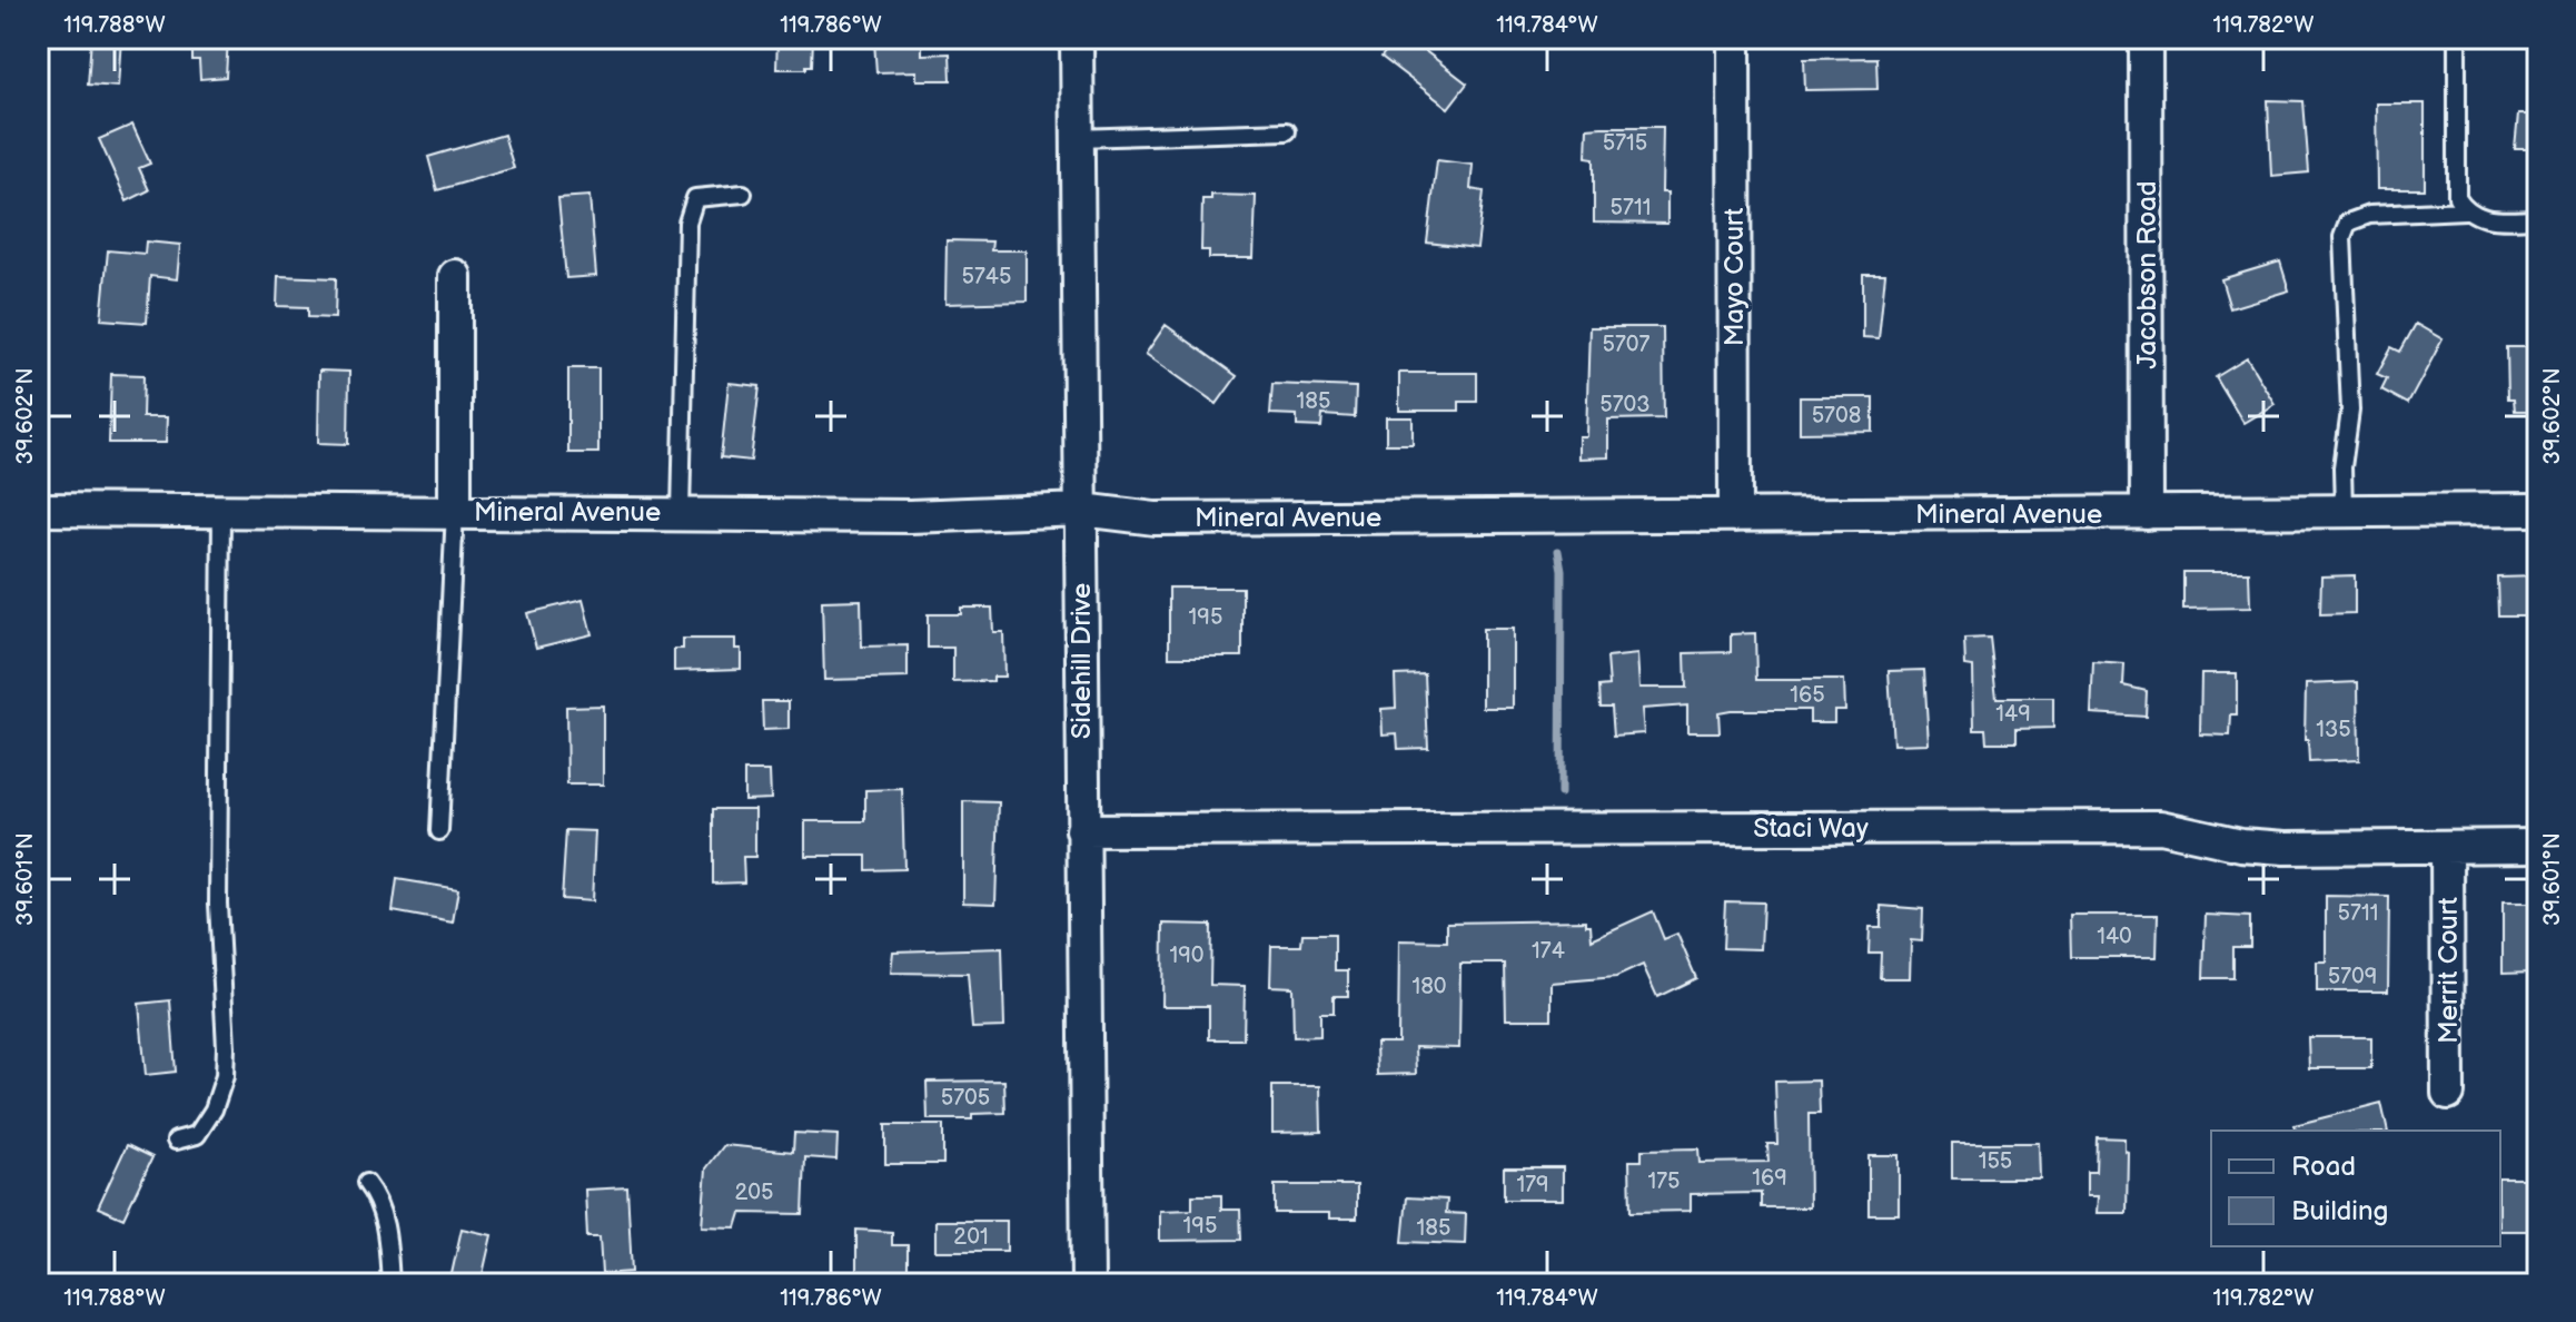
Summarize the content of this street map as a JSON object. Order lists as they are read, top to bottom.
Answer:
{
  "streets": {
    "street": [
      "Jacobson Road",
      "Mayo Court",
      "Mineral Avenue",
      "Sidehill Drive",
      "Staci Way",
      "Merrit Court"
    ]
  },
  "crossings": [
    ["Jacobson Road", "Mineral Avenue"],
    ["Mayo Court", "Mineral Avenue"],
    ["Mineral Avenue", "Sidehill Drive"],
    ["Sidehill Drive", "Staci Way"],
    ["Staci Way", "Merrit Court"]
  ],
  "house_numbers": [
    "5715",
    "5711",
    "5745",
    "5707",
    "185",
    "5703",
    "5708",
    "195",
    "165",
    "149",
    "135",
    "5711",
    "140",
    "174",
    "190",
    "5709",
    "180",
    "5705",
    "155",
    "169",
    "175",
    "179",
    "205",
    "195",
    "185",
    "201"
  ],
  "legend": ["Road", "Building"],
  "coordinates": [
    "119.788°W",
    "119.786°W",
    "119.784°W",
    "119.782°W",
    "39.602°N",
    "39.601°N"
  ]
}
